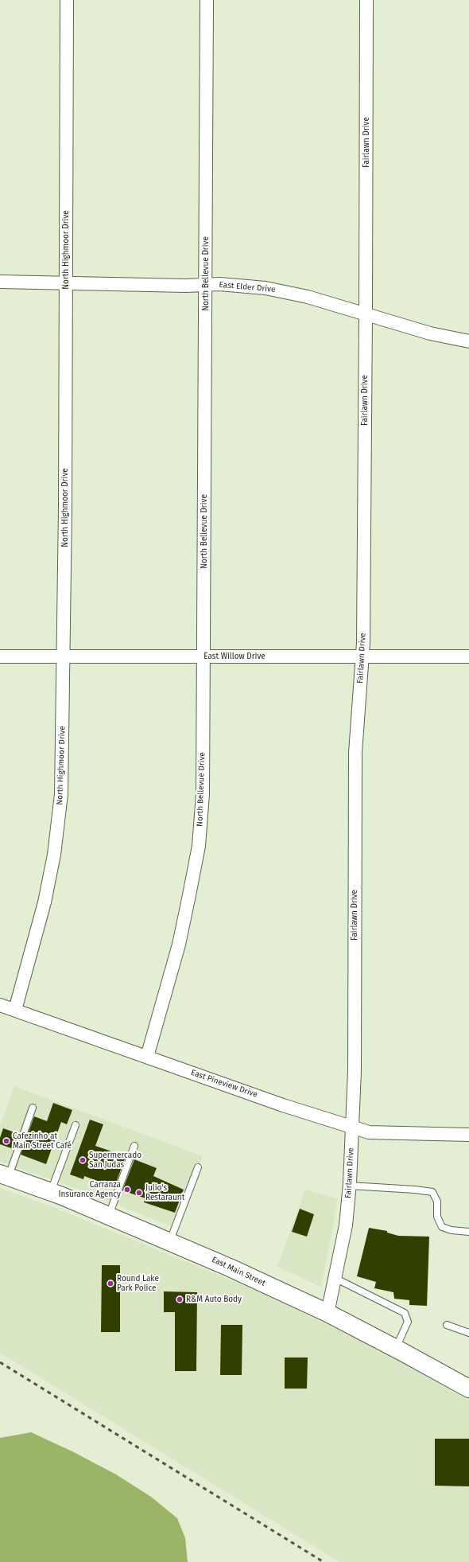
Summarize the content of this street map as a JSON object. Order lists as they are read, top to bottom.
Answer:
{
  "streets": {
    "main road": ["East Main Street"],
    "street": [
      "Fairlawn Drive",
      "North Highmoor Drive",
      "North Bellevue Drive",
      "East Elder Drive",
      "East Willow Drive",
      "East Pineview Drive"
    ]
  },
  "crossings": [
    ["Fairlawn Drive", "East Elder Drive"],
    ["Fairlawn Drive", "East Willow Drive"],
    ["Fairlawn Drive", "East Pineview Drive"],
    ["Fairlawn Drive", "East Main Street"],
    ["North Highmoor Drive", "East Elder Drive"],
    ["North Highmoor Drive", "East Willow Drive"],
    ["North Highmoor Drive", "East Pineview Drive"],
    ["North Bellevue Drive", "East Elder Drive"],
    ["North Bellevue Drive", "East Willow Drive"],
    ["North Bellevue Drive", "East Pineview Drive"]
  ],
  "places": [
    "Cafezinho at Main Street Café",
    "Supermercado San Judas",
    "Carranza Insurance Agency",
    "Julio's Restaraunt",
    "Round Lake Park Police",
    "R&M Auto Body"
  ]
}
